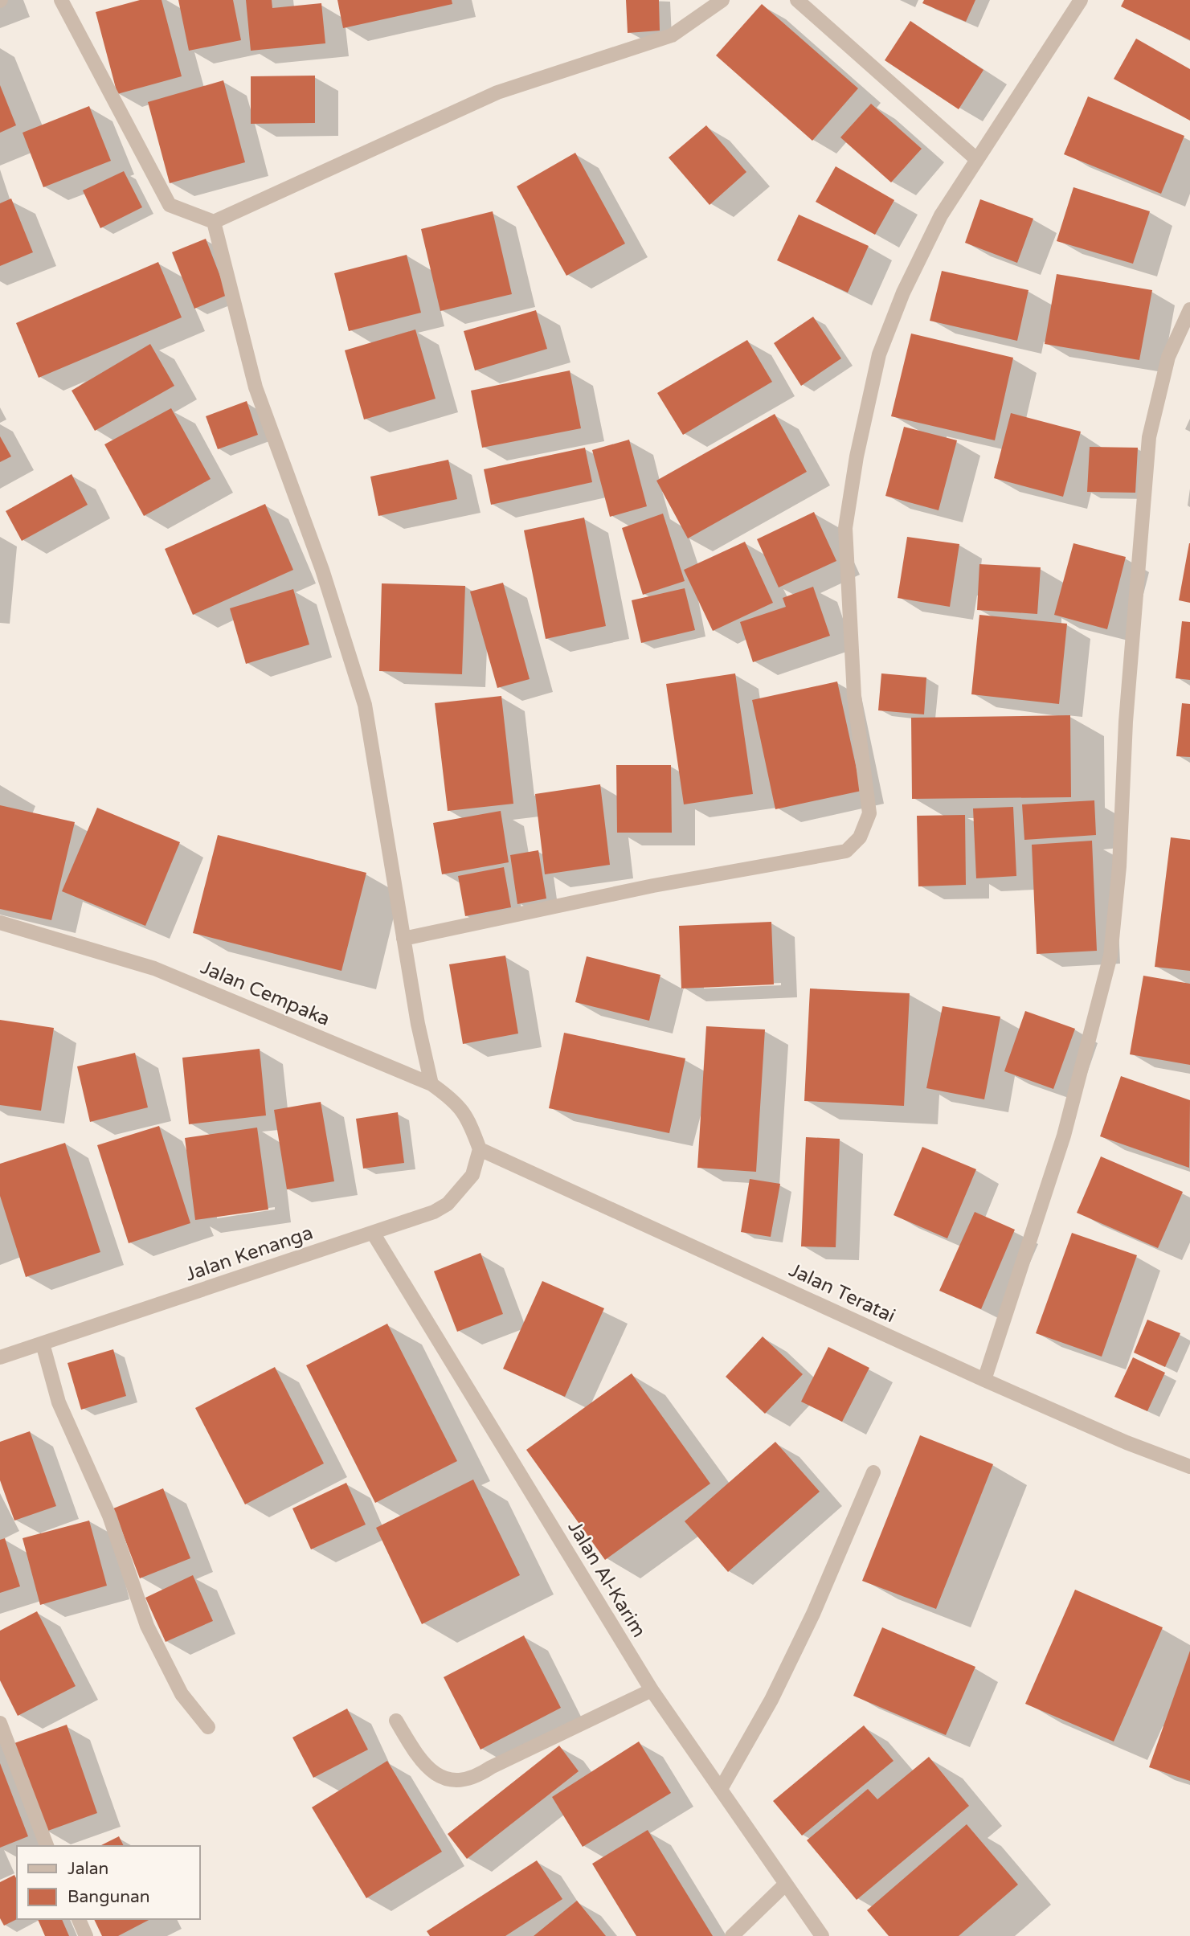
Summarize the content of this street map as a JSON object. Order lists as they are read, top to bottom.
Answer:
{
  "streets": {
    "street": [
      "Jalan Cempaka",
      "Jalan Kenanga",
      "Jalan Teratai",
      "Jalan Al-Karim"
    ]
  },
  "crossings": [
    ["Jalan Cempaka", "Jalan Kenanga"],
    ["Jalan Cempaka", "Jalan Teratai"],
    ["Jalan Kenanga", "Jalan Teratai"],
    ["Jalan Kenanga", "Jalan Al-Karim"]
  ],
  "legend": ["Jalan", "Bangunan"]
}
